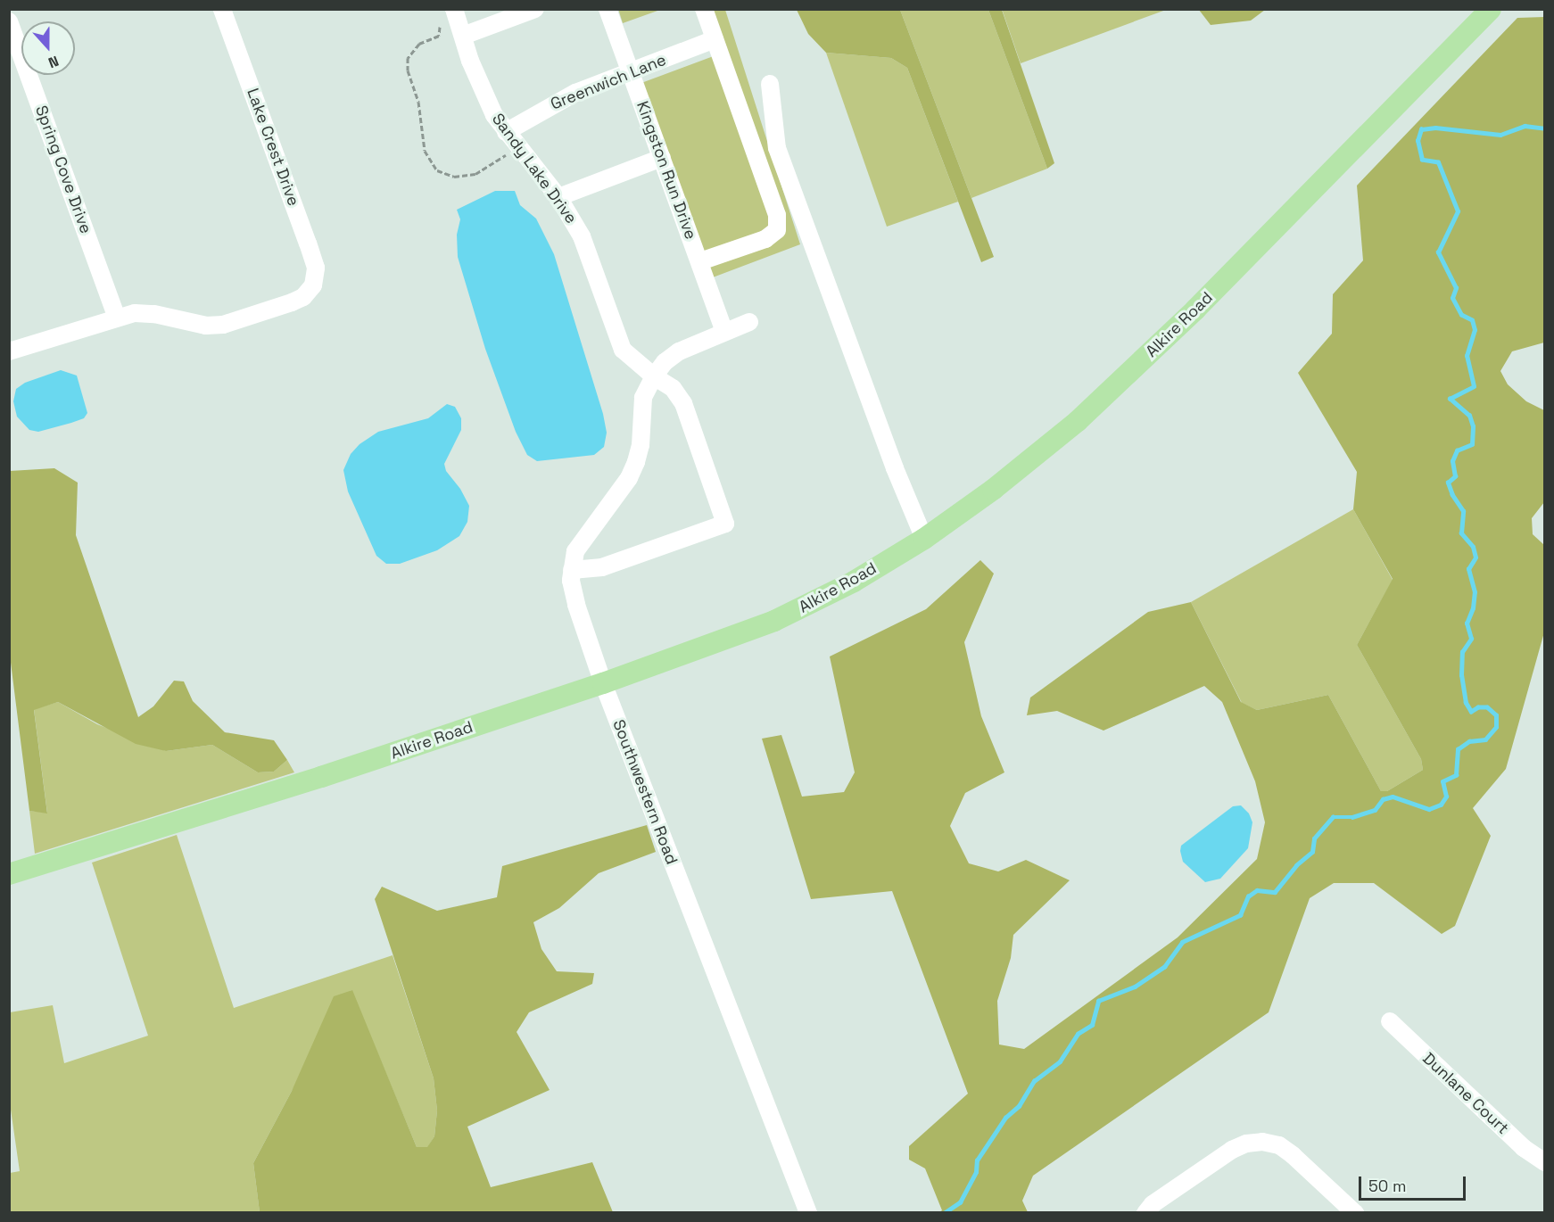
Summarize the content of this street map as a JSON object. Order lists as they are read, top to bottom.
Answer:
{
  "streets": {
    "main road": ["Alkire Road"],
    "street": [
      "Greenwich Lane",
      "Lake Crest Drive",
      "Sandy Lake Drive",
      "Spring Cove Drive",
      "Kingston Run Drive",
      "Southwestern Road",
      "Dunlane Court"
    ]
  },
  "crossings": [
    ["Greenwich Lane", "Sandy Lake Drive"],
    ["Greenwich Lane", "Kingston Run Drive"],
    ["Lake Crest Drive", "Spring Cove Drive"],
    ["Sandy Lake Drive", "Southwestern Road"],
    ["Kingston Run Drive", "Southwestern Road"],
    ["Alkire Road", "Southwestern Road"]
  ],
  "scale_bar": "50 m",
  "north": "bottom"
}
